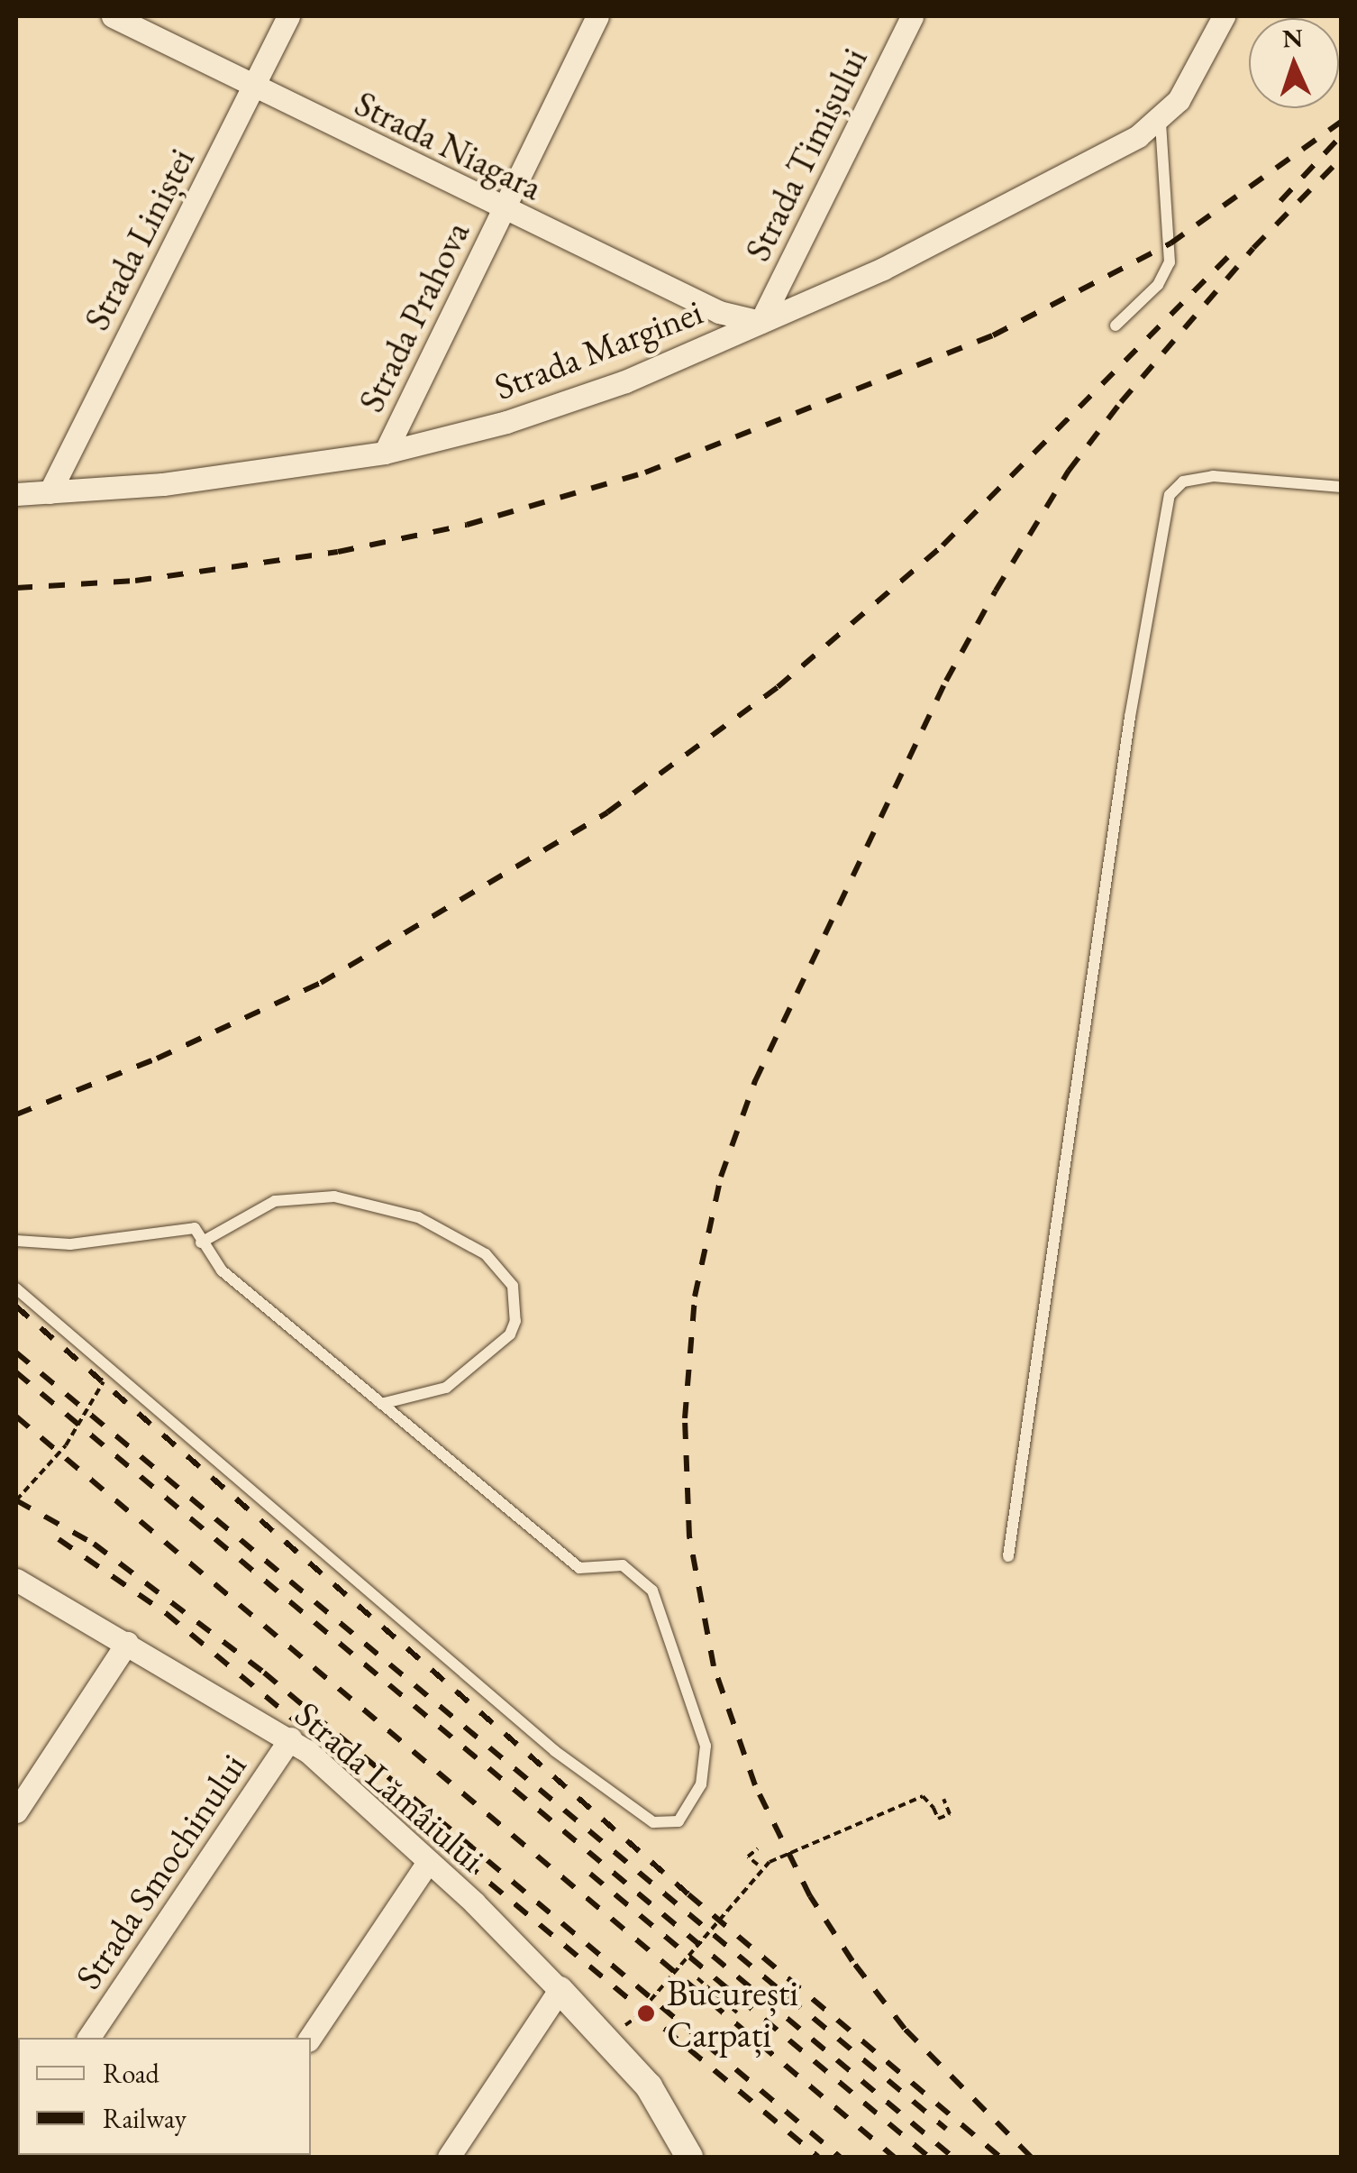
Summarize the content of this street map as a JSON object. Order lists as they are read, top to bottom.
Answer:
{
  "streets": {
    "street": [
      "Strada Niagara",
      "Strada Timișului",
      "Strada Liniștei",
      "Strada Prahova",
      "Strada Marginei",
      "Strada Lămâiului",
      "Strada Smochinului"
    ]
  },
  "crossings": [
    ["Strada Niagara", "Strada Timișului"],
    ["Strada Niagara", "Strada Liniștei"],
    ["Strada Niagara", "Strada Prahova"],
    ["Strada Niagara", "Strada Marginei"],
    ["Strada Timișului", "Strada Marginei"],
    ["Strada Liniștei", "Strada Marginei"],
    ["Strada Prahova", "Strada Marginei"],
    ["Strada Lămâiului", "Strada Smochinului"]
  ],
  "places": ["București Carpați"],
  "legend": ["Road", "Railway"],
  "north": "top"
}
